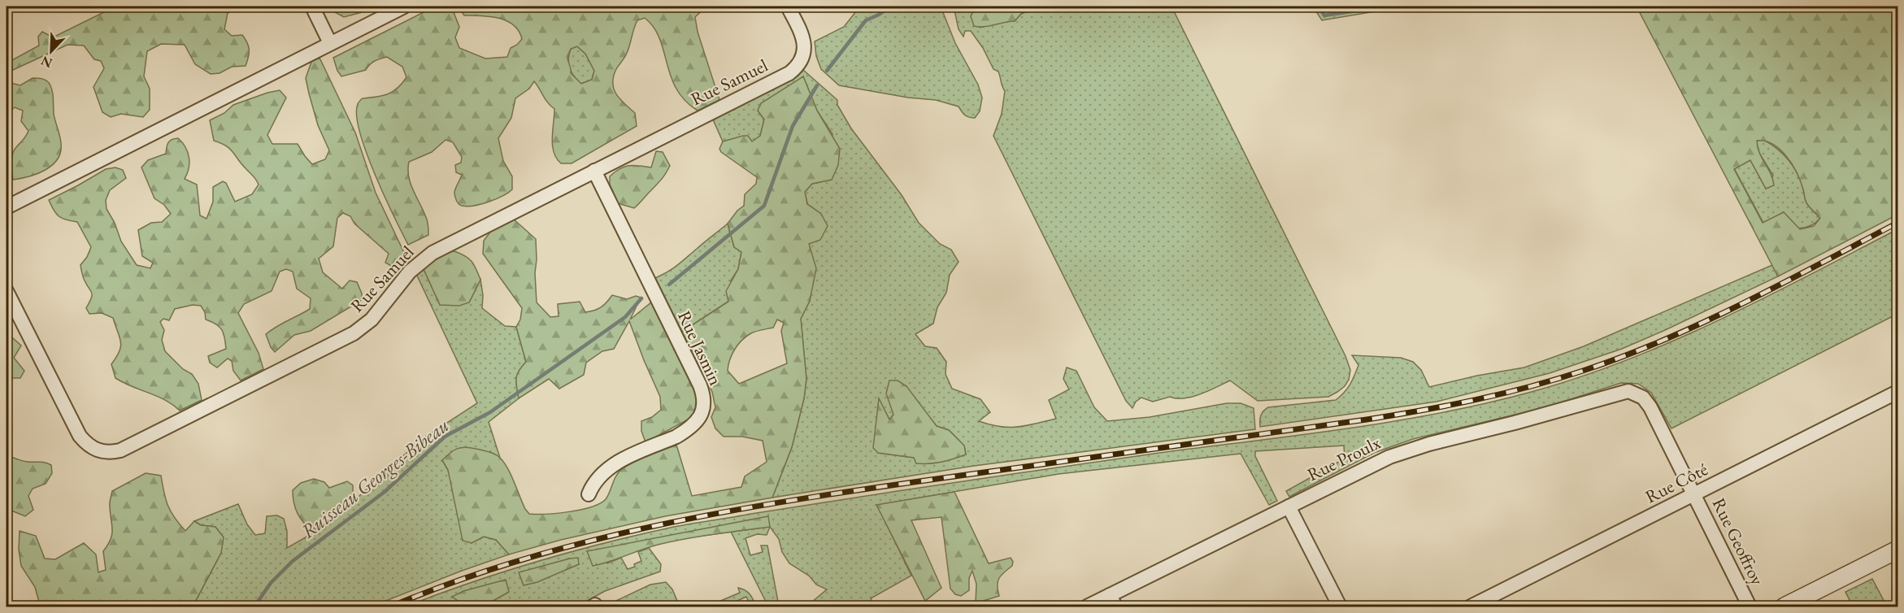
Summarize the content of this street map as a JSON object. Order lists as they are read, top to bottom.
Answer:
{
  "streets": {
    "street": [
      "Rue Samuel",
      "Rue Jasmin",
      "Rue Proulx",
      "Rue Côté",
      "Rue Geoffroy"
    ]
  },
  "crossings": [
    ["Rue Samuel", "Rue Jasmin"],
    ["Rue Proulx", "Rue Geoffroy"],
    ["Rue Côté", "Rue Geoffroy"]
  ],
  "water": ["Ruisseau Georges-Bibeau"],
  "north": "bottom left"
}
